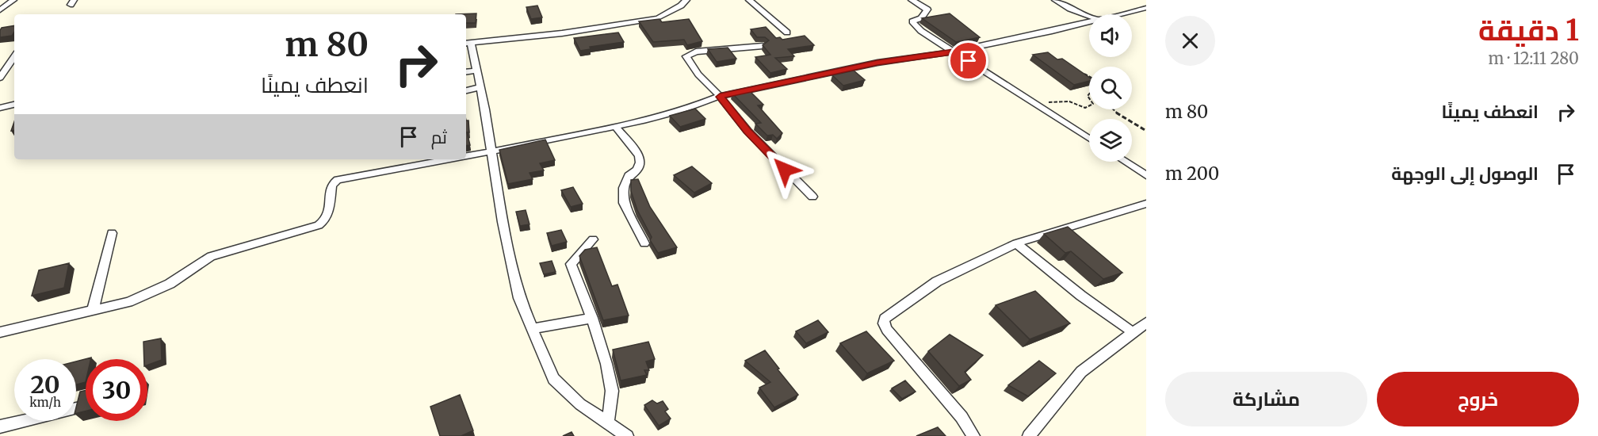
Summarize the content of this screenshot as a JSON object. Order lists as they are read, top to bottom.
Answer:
{
  "page": {
    "heading": ["1 دقيقة", "280 m · 12:11"],
    "turn": ["80 m", "انعطف يمينًا"],
    "list": [
      {
        "name": "انعطف يمينًا",
        "value": "80 m"
      },
      {
        "name": "الوصول إلى الوجهة",
        "value": "200 m"
      }
    ],
    "then": "ثم",
    "speed": "20 km/h",
    "limit": "30",
    "buttons": ["خروج", "مشاركة"]
  }
}
